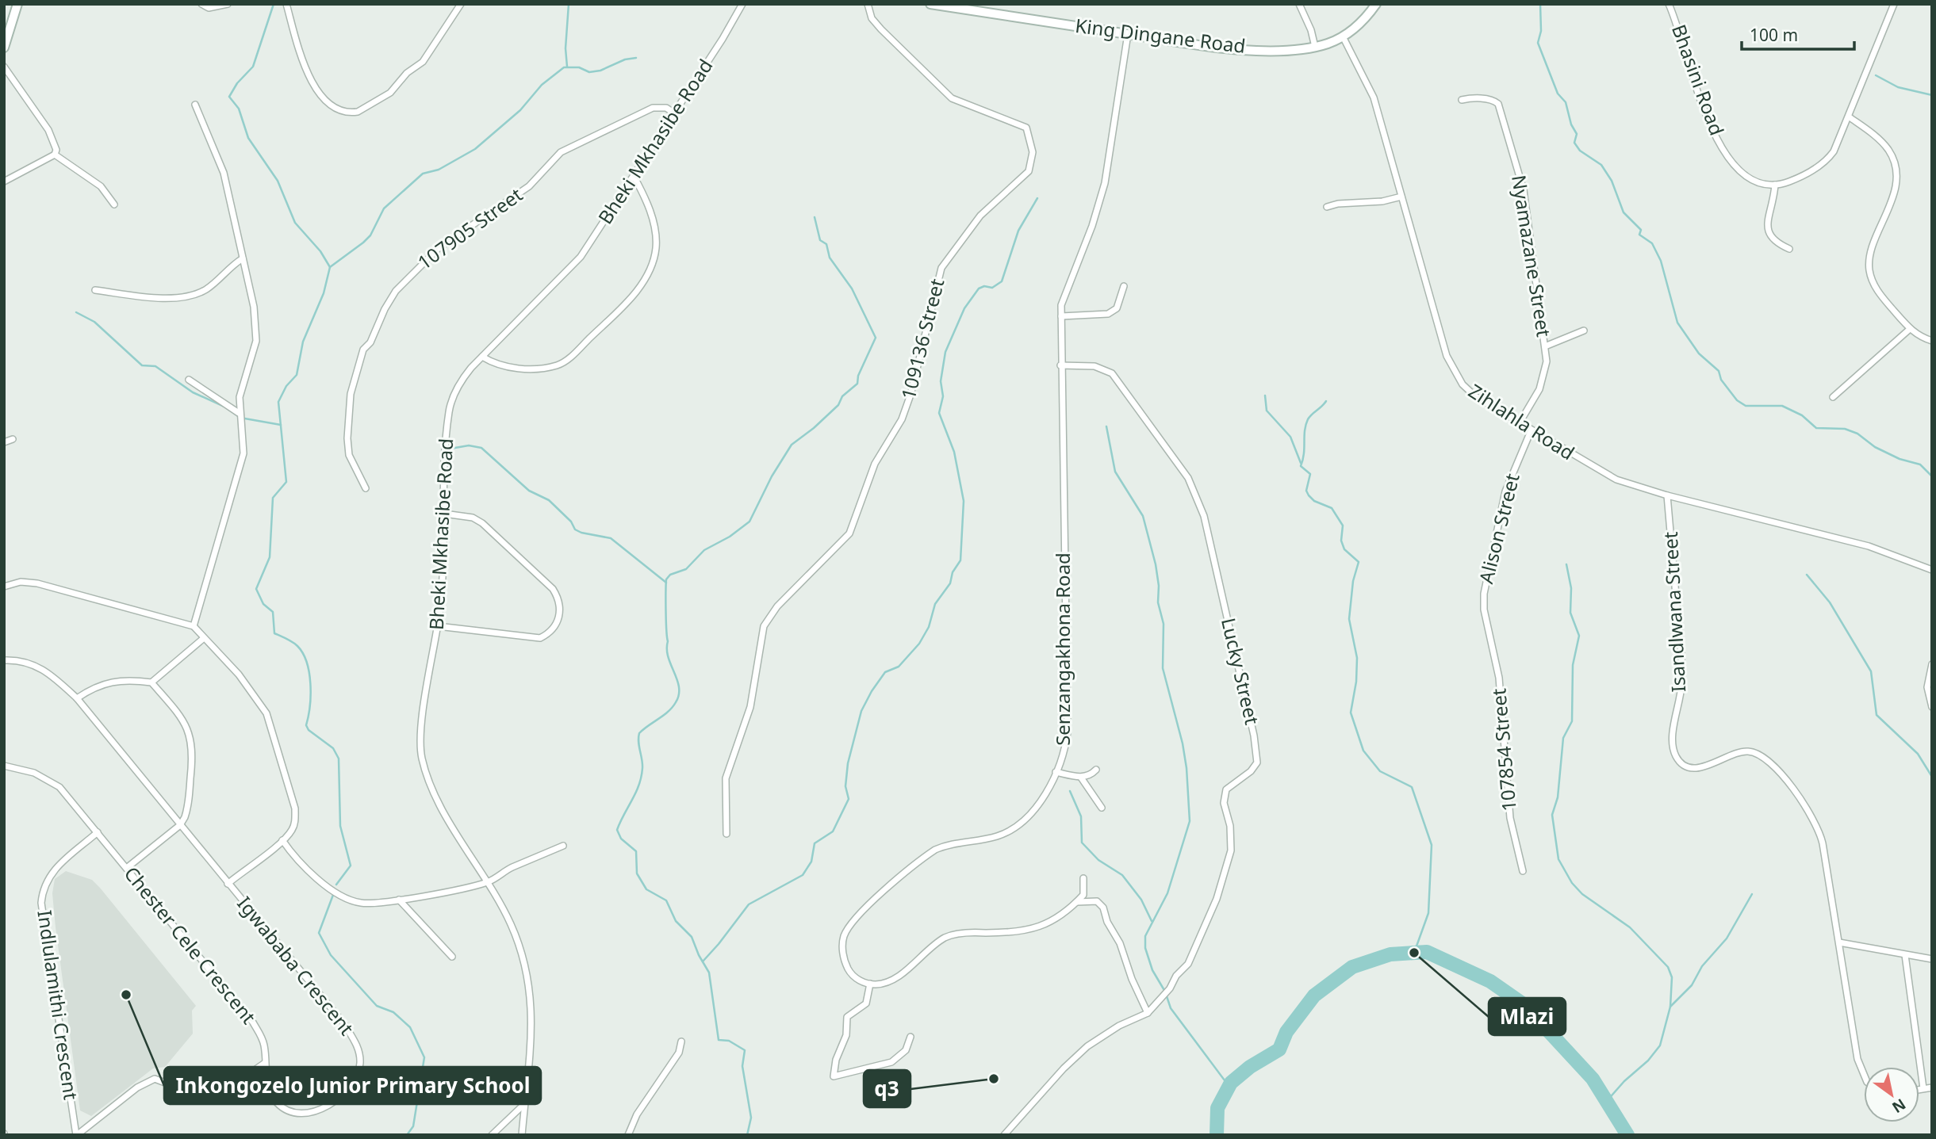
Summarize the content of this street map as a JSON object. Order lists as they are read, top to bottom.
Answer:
{
  "streets": {
    "street": [
      "King Dingane Road",
      "Bhasini Road",
      "Bheki Mkhasibe Road",
      "107905 Street",
      "Nyamazane Street",
      "109136 Street",
      "Zihlahla Road",
      "Alison Street",
      "Isandlwana Street",
      "Senzangakhona Road",
      "Lucky Street",
      "107854 Street",
      "Chester Cele Crescent",
      "Igwababa Crescent",
      "Indlulamithi Crescent"
    ]
  },
  "crossings": [
    ["King Dingane Road", "Zihlahla Road"],
    ["King Dingane Road", "Senzangakhona Road"],
    ["Bheki Mkhasibe Road", "107905 Street"],
    ["Nyamazane Street", "Zihlahla Road"],
    ["Zihlahla Road", "Alison Street"],
    ["Zihlahla Road", "Isandlwana Street"],
    ["Alison Street", "107854 Street"],
    ["Senzangakhona Road", "Lucky Street"],
    ["Chester Cele Crescent", "Igwababa Crescent"],
    ["Chester Cele Crescent", "Indlulamithi Crescent"]
  ],
  "places": ["Mlazi", "Inkongozelo Junior Primary School", "q3"],
  "scale_bar": "100 m",
  "north": "bottom right"
}
